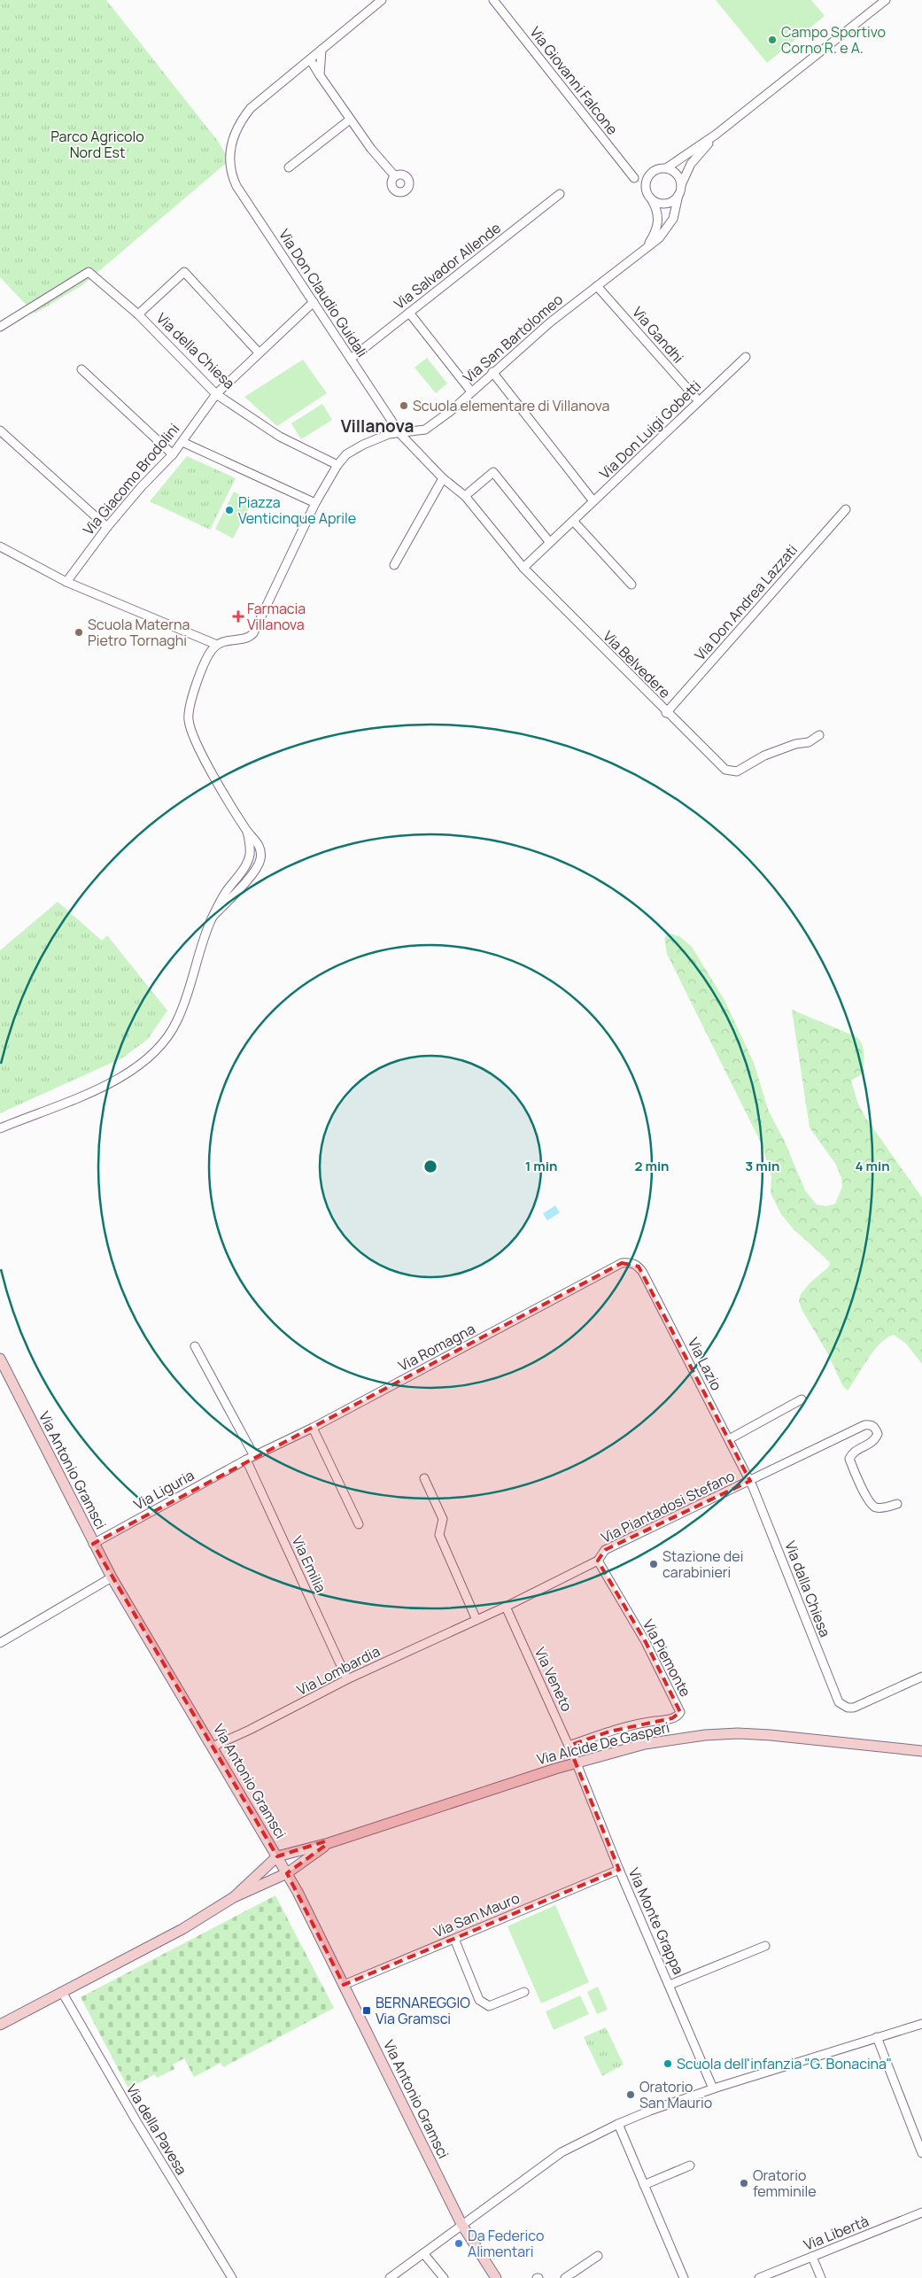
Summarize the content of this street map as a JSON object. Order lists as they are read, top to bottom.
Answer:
{
  "streets": {
    "main road": ["Via Antonio Gramsci", "Via Alcide De Gasperi"],
    "street": [
      "Via Giovanni Falcone",
      "Via Salvador Allende",
      "Via Don Claudio Guidali",
      "Via Gandhi",
      "Via San Bartolomeo",
      "Via della Chiesa",
      "Via Don Luigi Gobetti",
      "Via Giacomo Brodolini",
      "Via Don Andrea Lazzati",
      "Via Belvedere",
      "Via Romagna",
      "Via Lazio",
      "Via Liguria",
      "Via Piantadosi Stefano",
      "Via Emilia",
      "Via dalla Chiesa",
      "Via Piemonte",
      "Via Lombardia",
      "Via Veneto",
      "Via San Mauro",
      "Via Monte Grappa",
      "Via della Pavesa",
      "Via Libertà"
    ]
  },
  "crossings": [
    ["Via Giovanni Falcone", "Via San Bartolomeo"],
    ["Via Salvador Allende", "Via Don Claudio Guidali"],
    ["Via Don Claudio Guidali", "Via San Bartolomeo"],
    ["Via Don Claudio Guidali", "Via Giacomo Brodolini"],
    ["Via Don Claudio Guidali", "Via Belvedere"],
    ["Via Gandhi", "Via San Bartolomeo"],
    ["Via Gandhi", "Via Don Luigi Gobetti"],
    ["Via San Bartolomeo", "Via della Chiesa"],
    ["Via San Bartolomeo", "Via Belvedere"],
    ["Via della Chiesa", "Via Giacomo Brodolini"],
    ["Via Don Luigi Gobetti", "Via Belvedere"],
    ["Via Don Andrea Lazzati", "Via Belvedere"],
    ["Via Romagna", "Via Lazio"],
    ["Via Romagna", "Via Liguria"],
    ["Via Romagna", "Via Emilia"],
    ["Via Lazio", "Via Piantadosi Stefano"],
    ["Via Lazio", "Via dalla Chiesa"],
    ["Via Antonio Gramsci", "Via Liguria"],
    ["Via Antonio Gramsci", "Via Lombardia"],
    ["Via Antonio Gramsci", "Via Alcide De Gasperi"],
    ["Via Antonio Gramsci", "Via San Mauro"],
    ["Via Liguria", "Via Emilia"],
    ["Via Piantadosi Stefano", "Via dalla Chiesa"],
    ["Via Piantadosi Stefano", "Via Piemonte"],
    ["Via Piantadosi Stefano", "Via Lombardia"],
    ["Via Piantadosi Stefano", "Via Veneto"],
    ["Via Emilia", "Via Lombardia"],
    ["Via Piemonte", "Via Veneto"],
    ["Via Lombardia", "Via Veneto"],
    ["Via Veneto", "Via Alcide De Gasperi"],
    ["Via Veneto", "Via Monte Grappa"],
    ["Via Alcide De Gasperi", "Via Monte Grappa"],
    ["Via San Mauro", "Via Monte Grappa"]
  ],
  "districts": ["Villanova"],
  "parks": ["Parco Agricolo Nord Est"],
  "places": {
    "other": [
      "Campo Sportivo Corno R. e A.",
      "Scuola elementare di Villanova",
      "Piazza Venticinque Aprile",
      "Scuola Materna Pietro Tornaghi",
      "Stazione dei carabinieri",
      "Scuola dell'infanzia \"G. Bonacina\"",
      "Oratorio San Maurio",
      "Oratorio femminile",
      "Da Federico Alimentari"
    ],
    "health": ["Farmacia Villanova"],
    "transit": ["BERNAREGGIO Via Gramsci"]
  },
  "rings": [
    "1 min",
    "2 min",
    "3 min",
    "4 min"
  ]
}
